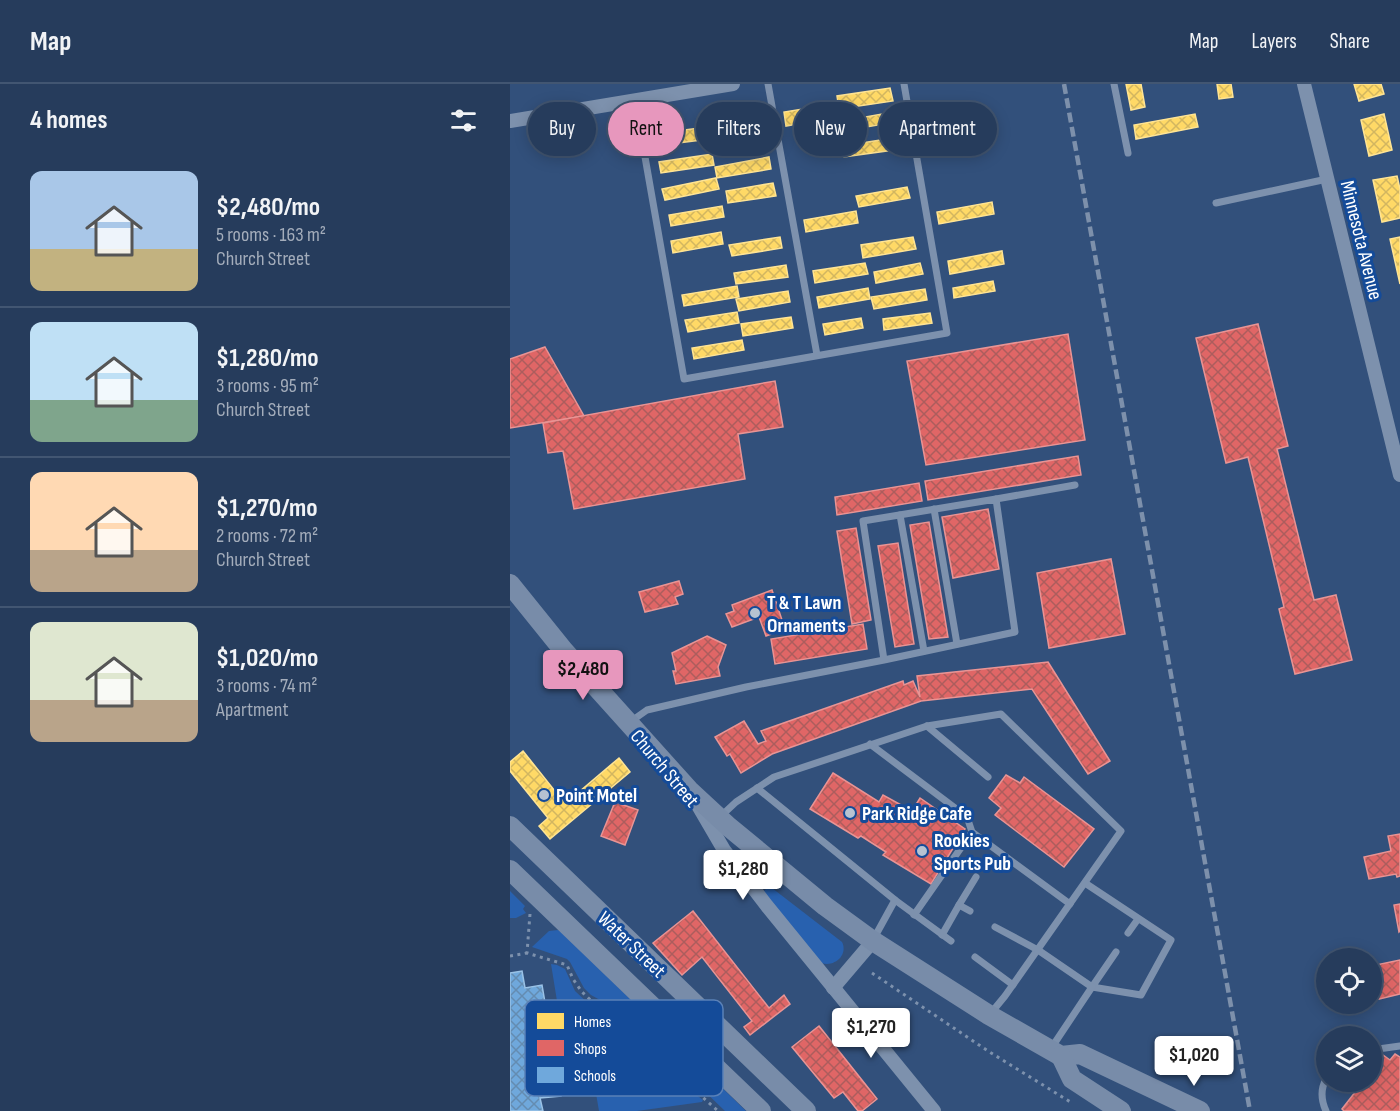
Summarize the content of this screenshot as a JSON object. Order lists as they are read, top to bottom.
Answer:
{
  "streets": {
    "main road": ["Church Street", "Water Street"],
    "street": ["Minnesota Avenue"]
  },
  "places": [
    "T & T Lawn Ornaments",
    "Point Motel",
    "Park Ridge Cafe",
    "Rookies Sports Pub"
  ],
  "legend": ["Homes", "Shops", "Schools"],
  "page": {
    "header": "Map",
    "nav": ["Map", "Layers", "Share"],
    "heading": "4 homes",
    "chip": [
      "Buy",
      "Rent",
      "Filters",
      "New",
      "Apartment"
    ],
    "list": [
      {
        "name": "$2,480/mo",
        "note": "5 rooms · 163 m² · Church Street"
      },
      {
        "name": "$1,280/mo",
        "note": "3 rooms · 95 m² · Church Street"
      },
      {
        "name": "$1,270/mo",
        "note": "2 rooms · 72 m² · Church Street"
      },
      {
        "name": "$1,020/mo",
        "note": "3 rooms · 74 m² · Apartment"
      }
    ],
    "price": [
      "$2,480",
      "$1,280",
      "$1,270",
      "$1,020"
    ]
  }
}
